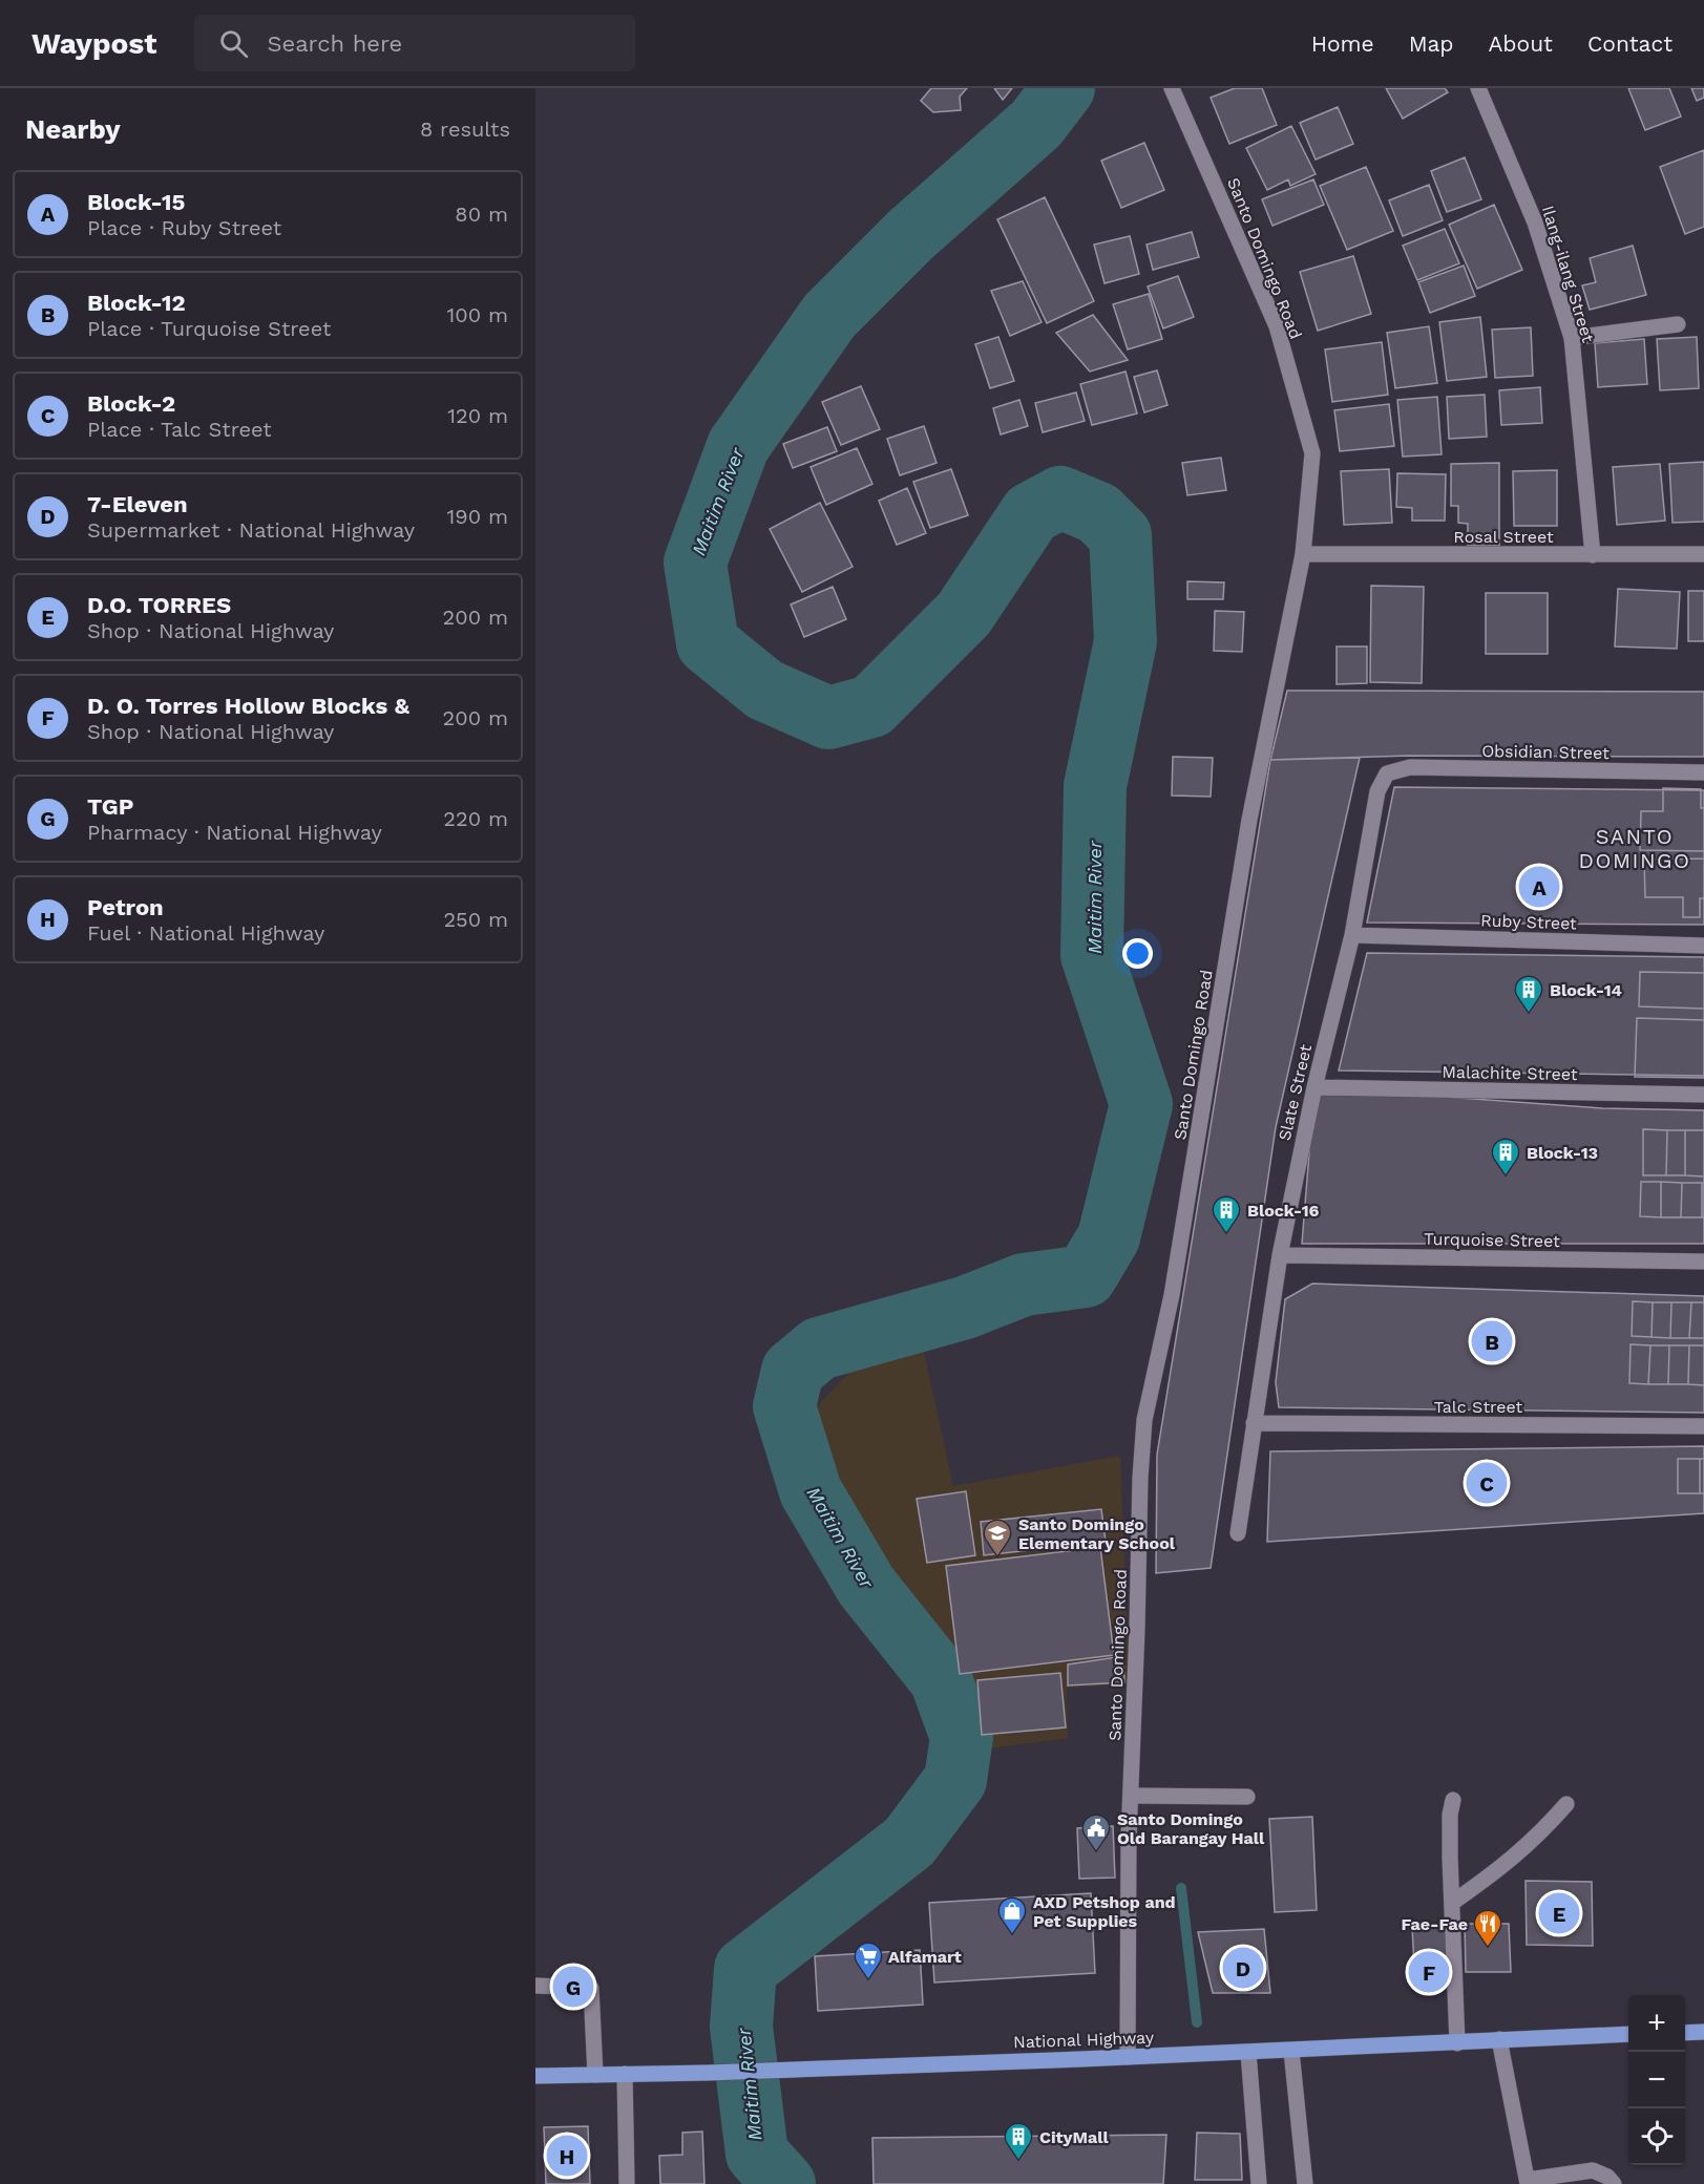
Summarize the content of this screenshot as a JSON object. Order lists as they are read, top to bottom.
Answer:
{
  "streets": {
    "main road": ["National Highway"],
    "street": [
      "Santo Domingo Road",
      "Ilang-ilang Street",
      "Rosal Street",
      "Obsidian Street",
      "Ruby Street",
      "Malachite Street",
      "Slate Street",
      "Turquoise Street",
      "Talc Street"
    ]
  },
  "crossings": [
    ["Santo Domingo Road", "Rosal Street"],
    ["Santo Domingo Road", "National Highway"],
    ["Ilang-ilang Street", "Rosal Street"],
    ["Obsidian Street", "Slate Street"],
    ["Ruby Street", "Slate Street"],
    ["Malachite Street", "Slate Street"],
    ["Slate Street", "Turquoise Street"],
    ["Slate Street", "Talc Street"]
  ],
  "districts": ["SANTO DOMINGO"],
  "water": ["Maitim River"],
  "places": {
    "building": [
      "Block-14",
      "Block-13",
      "Block-16",
      "CityMall"
    ],
    "school or university": ["Santo Domingo Elementary School"],
    "public building": ["Santo Domingo Old Barangay Hall"],
    "shop": ["AXD Petshop and Pet Supplies"],
    "restaurant": ["Fae-Fae"],
    "supermarket": ["Alfamart"]
  },
  "page": {
    "header": "Waypost",
    "search": "Search here",
    "nav": [
      "Home",
      "Map",
      "About",
      "Contact"
    ],
    "heading": ["Nearby", "8 results"],
    "list": [
      {
        "mark": "A",
        "name": "Block-15",
        "note": "Place · Ruby Street",
        "value": "80 m"
      },
      {
        "mark": "B",
        "name": "Block-12",
        "note": "Place · Turquoise Street",
        "value": "100 m"
      },
      {
        "mark": "C",
        "name": "Block-2",
        "note": "Place · Talc Street",
        "value": "120 m"
      },
      {
        "mark": "D",
        "name": "7-Eleven",
        "note": "Supermarket · National Highway",
        "value": "190 m"
      },
      {
        "mark": "E",
        "name": "D.O. TORRES",
        "note": "Shop · National Highway",
        "value": "200 m"
      },
      {
        "mark": "F",
        "name": "D. O. Torres Hollow Blocks &",
        "note": "Shop · National Highway",
        "value": "200 m"
      },
      {
        "mark": "G",
        "name": "TGP",
        "note": "Pharmacy · National Highway",
        "value": "220 m"
      },
      {
        "mark": "H",
        "name": "Petron",
        "note": "Fuel · National Highway",
        "value": "250 m"
      }
    ],
    "pins": [
      "A",
      "B",
      "C",
      "E",
      "D",
      "F",
      "G",
      "H"
    ],
    "map_buttons": ["+", "−"]
  }
}
